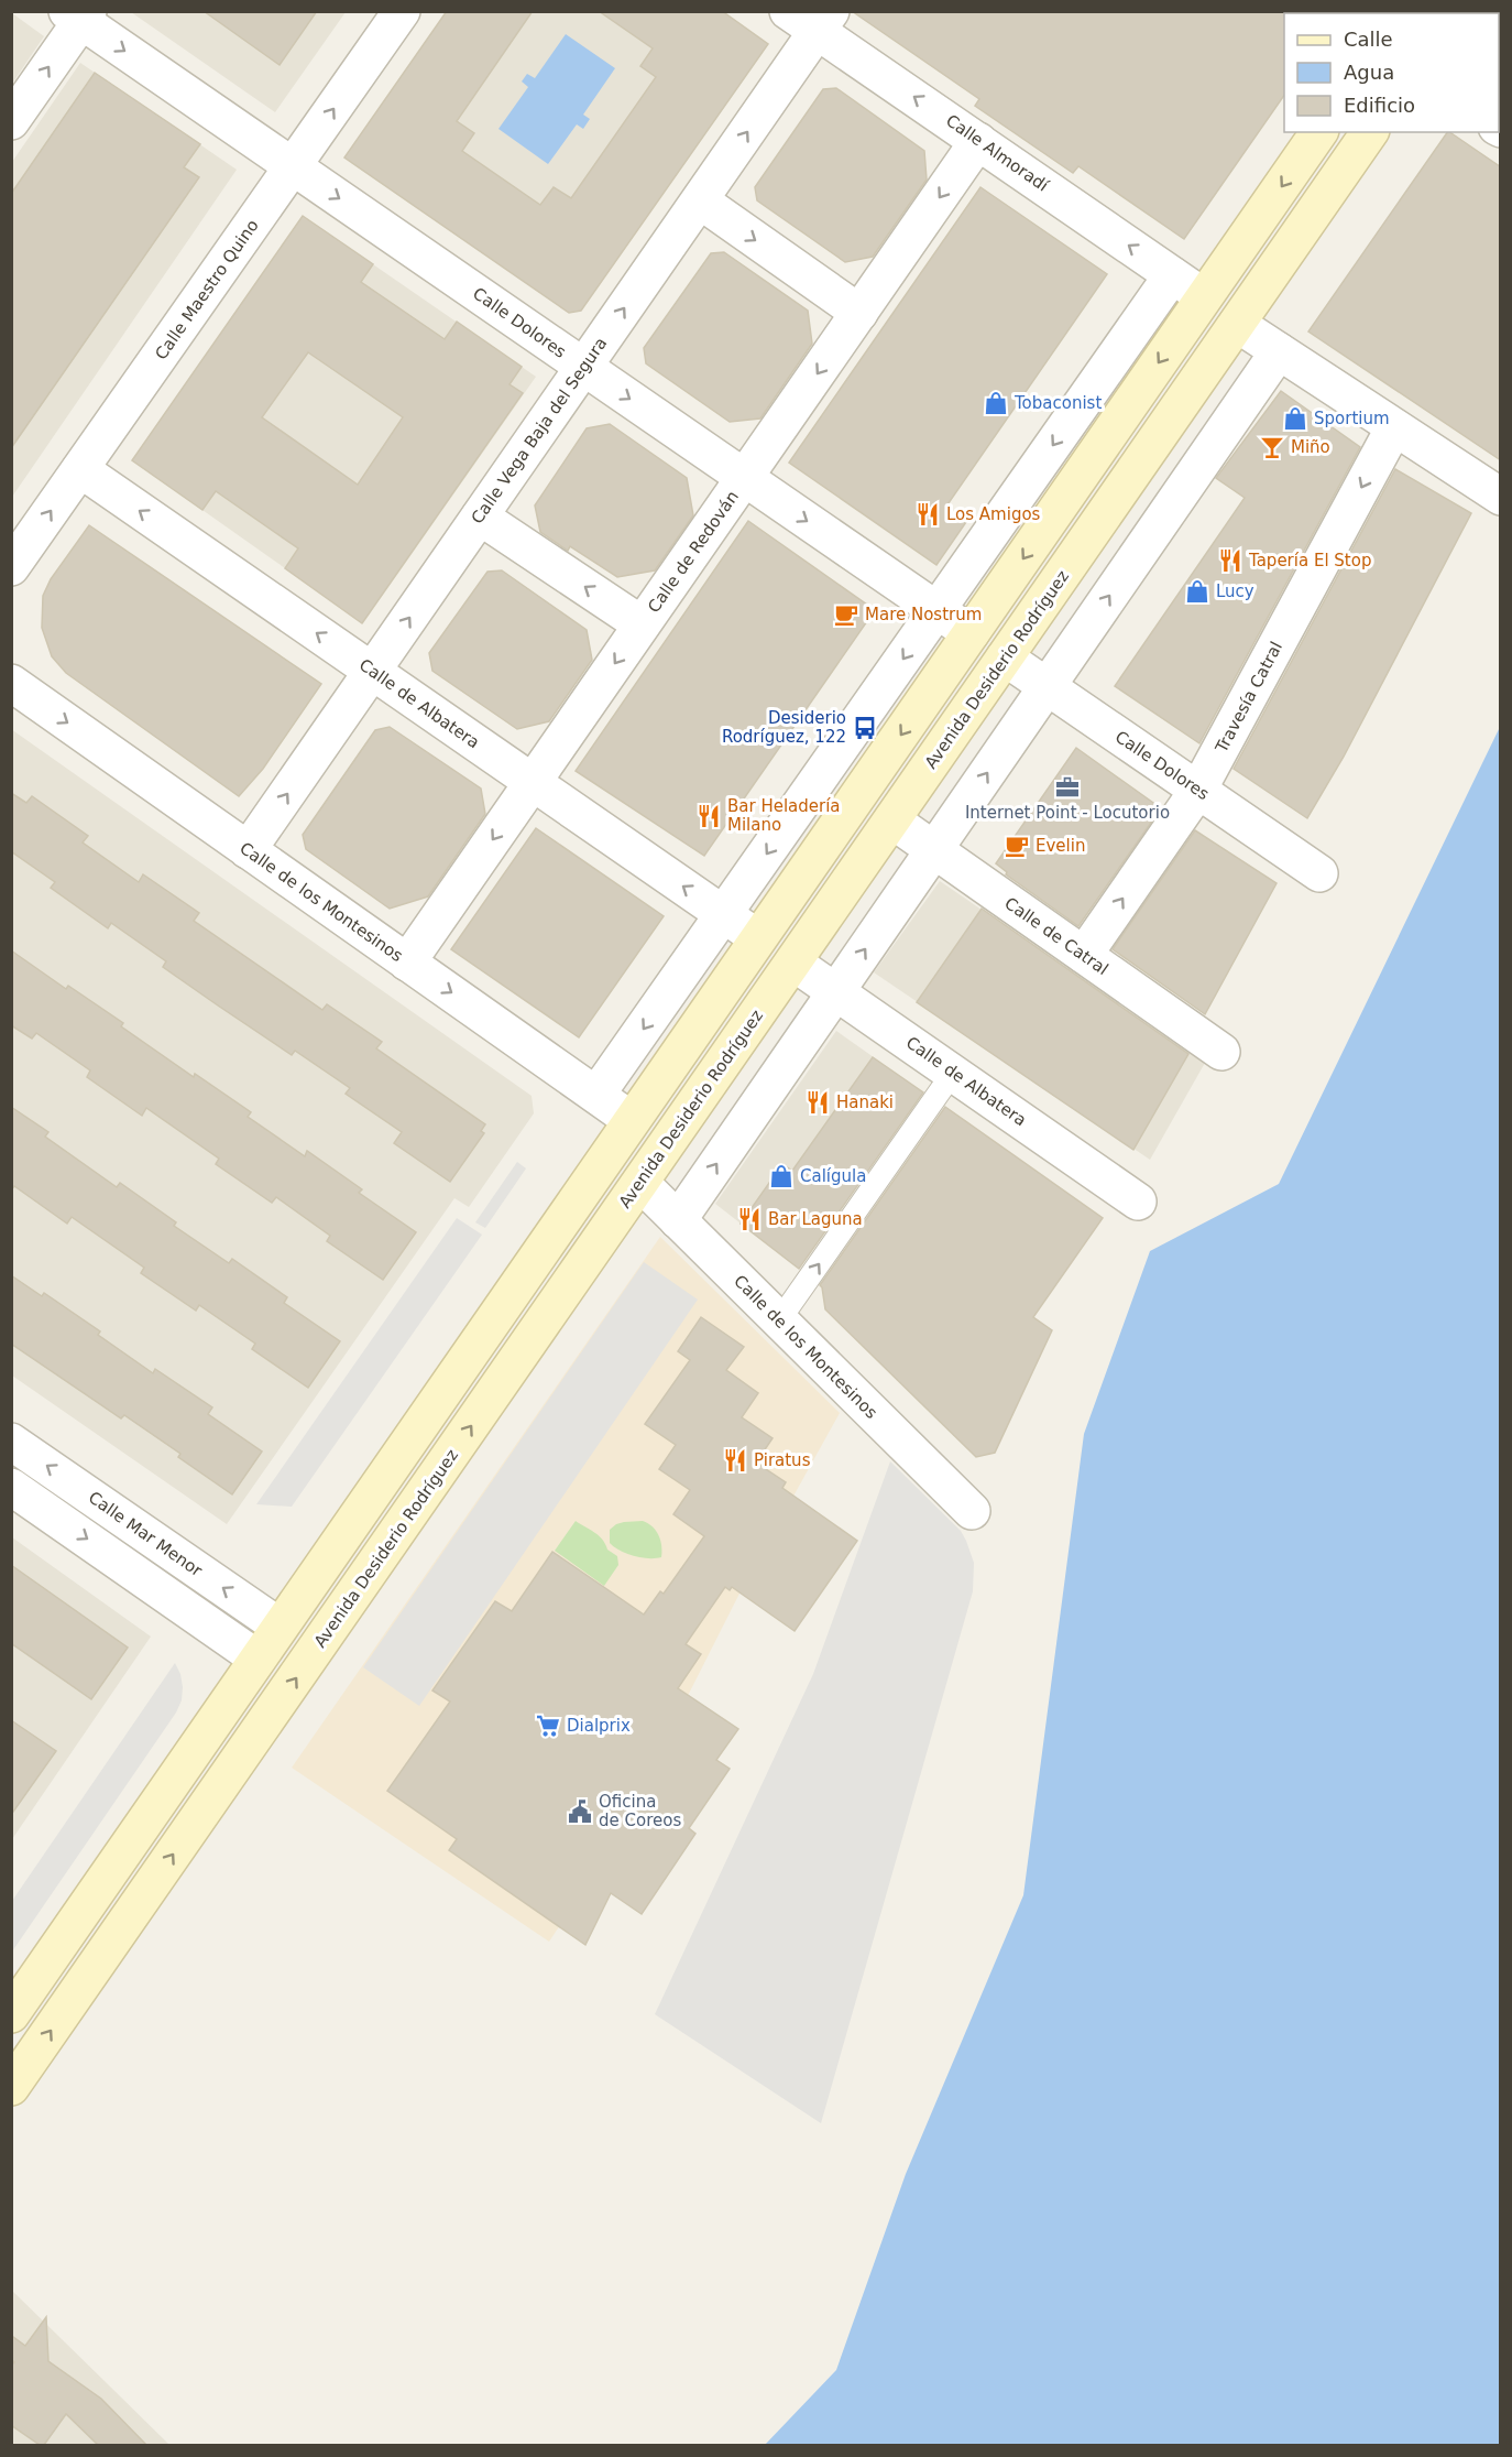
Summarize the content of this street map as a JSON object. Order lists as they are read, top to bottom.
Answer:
{
  "streets": {
    "street": [
      "Calle Almoradí",
      "Calle Maestro Quino",
      "Calle Dolores",
      "Calle Vega Baja del Segura",
      "Calle de Redován",
      "Avenida Desiderio Rodríguez",
      "Travesía Catral",
      "Calle de Albatera",
      "Calle de los Montesinos",
      "Calle de Catral",
      "Calle Mar Menor"
    ]
  },
  "crossings": [
    ["Calle Almoradí", "Calle Vega Baja del Segura"],
    ["Calle Almoradí", "Calle de Redován"],
    ["Calle Maestro Quino", "Calle Dolores"],
    ["Calle Maestro Quino", "Calle de Albatera"],
    ["Calle Dolores", "Calle Vega Baja del Segura"],
    ["Calle Dolores", "Calle de Redován"],
    ["Calle Dolores", "Avenida Desiderio Rodríguez"],
    ["Calle Dolores", "Travesía Catral"],
    ["Calle Vega Baja del Segura", "Calle de Albatera"],
    ["Calle Vega Baja del Segura", "Calle de los Montesinos"],
    ["Calle de Redován", "Calle de Albatera"],
    ["Calle de Redován", "Calle de los Montesinos"],
    ["Avenida Desiderio Rodríguez", "Calle de Albatera"],
    ["Avenida Desiderio Rodríguez", "Calle de los Montesinos"],
    ["Avenida Desiderio Rodríguez", "Calle de Catral"],
    ["Travesía Catral", "Calle de Catral"]
  ],
  "one_way": [
    "Calle Maestro Quino",
    "Calle Vega Baja del Segura",
    "Calle de Albatera",
    "Calle de los Montesinos"
  ],
  "places": {
    "shop": [
      "Tobaconist",
      "Sportium",
      "Lucy",
      "Calígula"
    ],
    "bar": ["Miño"],
    "restaurant": [
      "Los Amigos",
      "Tapería El Stop",
      "Bar Heladería Milano",
      "Hanaki",
      "Bar Laguna",
      "Piratus"
    ],
    "cafe": ["Mare Nostrum", "Evelin"],
    "bus stop": ["Desiderio Rodríguez, 122"],
    "office": ["Internet Point - Locutorio"],
    "supermarket": ["Dialprix"],
    "public building": ["Oficina de Coreos"]
  },
  "legend": ["Calle", "Agua", "Edificio"]
}
